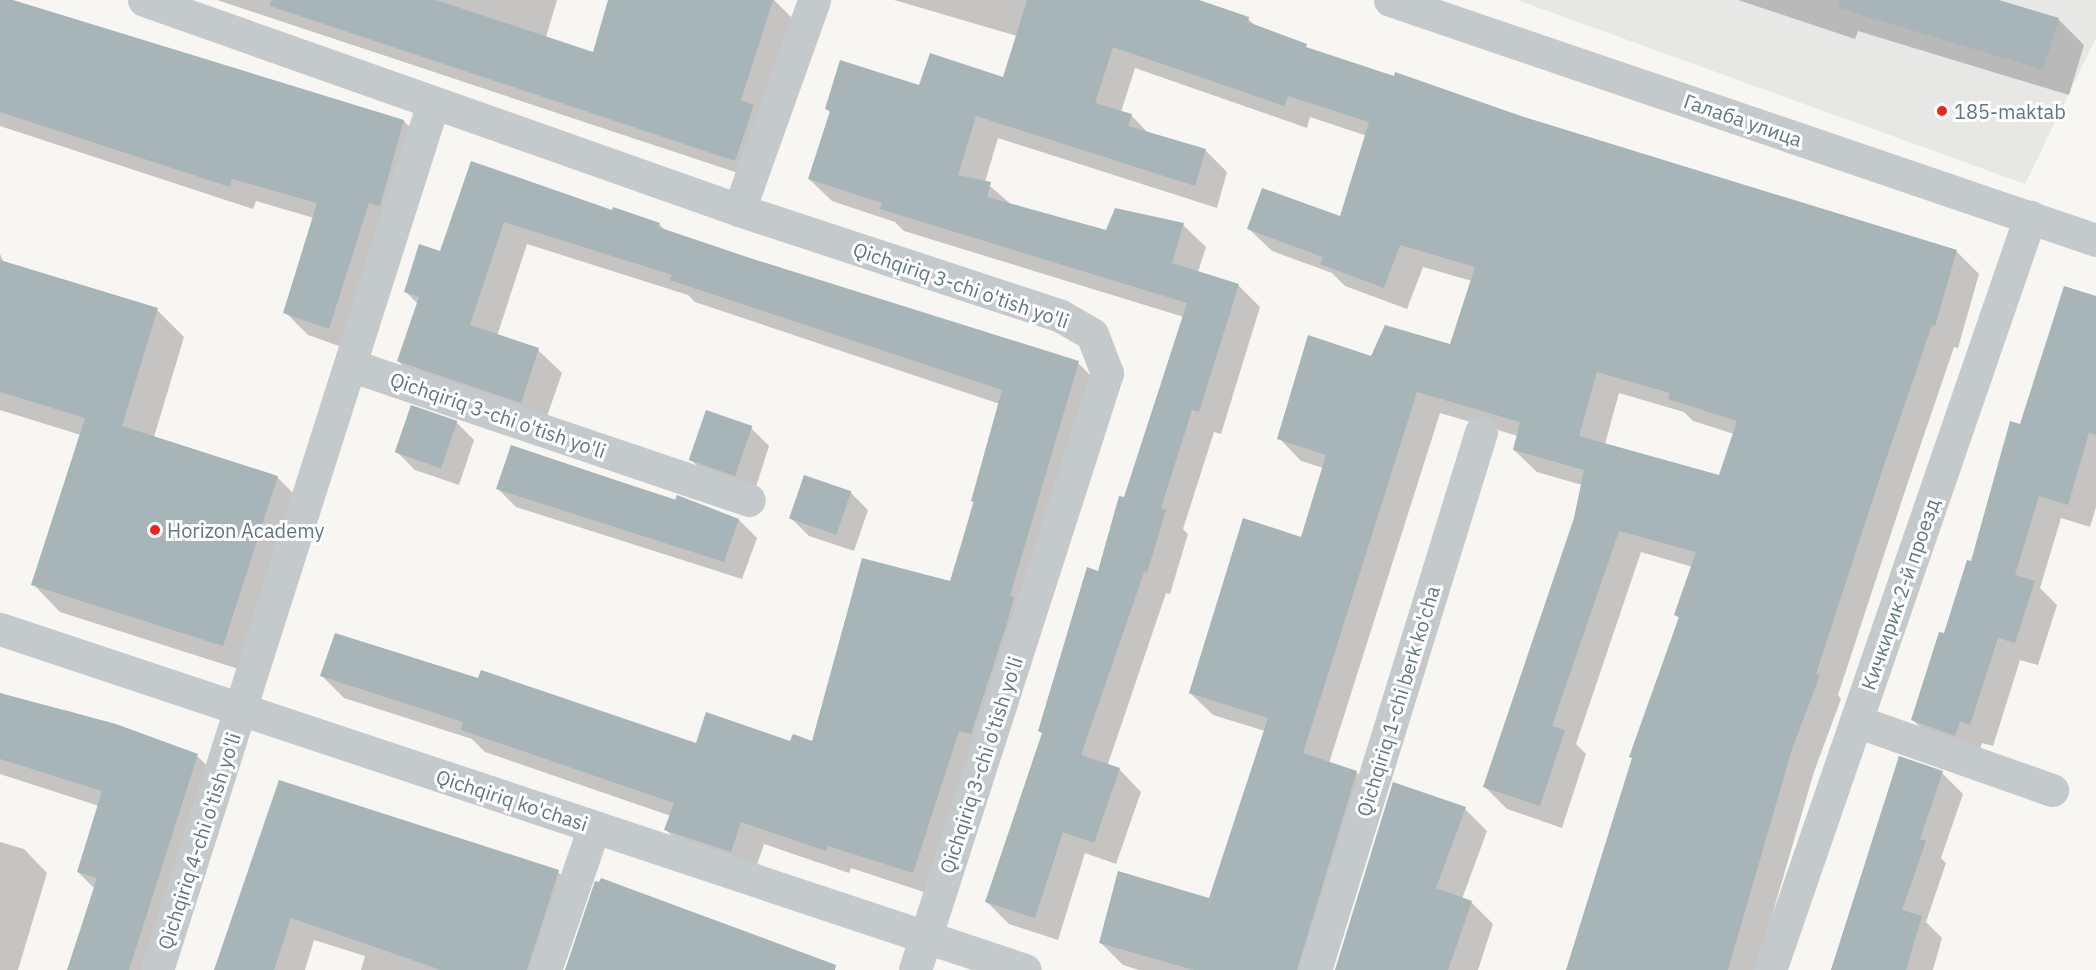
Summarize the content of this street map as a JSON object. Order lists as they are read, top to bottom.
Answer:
{
  "streets": {
    "street": [
      "Галаба улица",
      "Qichqiriq 3-chi o'tish yo'li",
      "Кичкирик 2-й проезд",
      "Qichqiriq 1-chi berk ko'cha",
      "Qichqiriq ko'chasi",
      "Qichqiriq 4-chi o'tish yo'li"
    ]
  },
  "crossings": [
    ["Галаба улица", "Кичкирик 2-й проезд"],
    ["Qichqiriq 3-chi o'tish yo'li", "Qichqiriq ko'chasi"],
    ["Qichqiriq ko'chasi", "Qichqiriq 4-chi o'tish yo'li"]
  ],
  "places": ["185-maktab", "Horizon Academy"]
}
